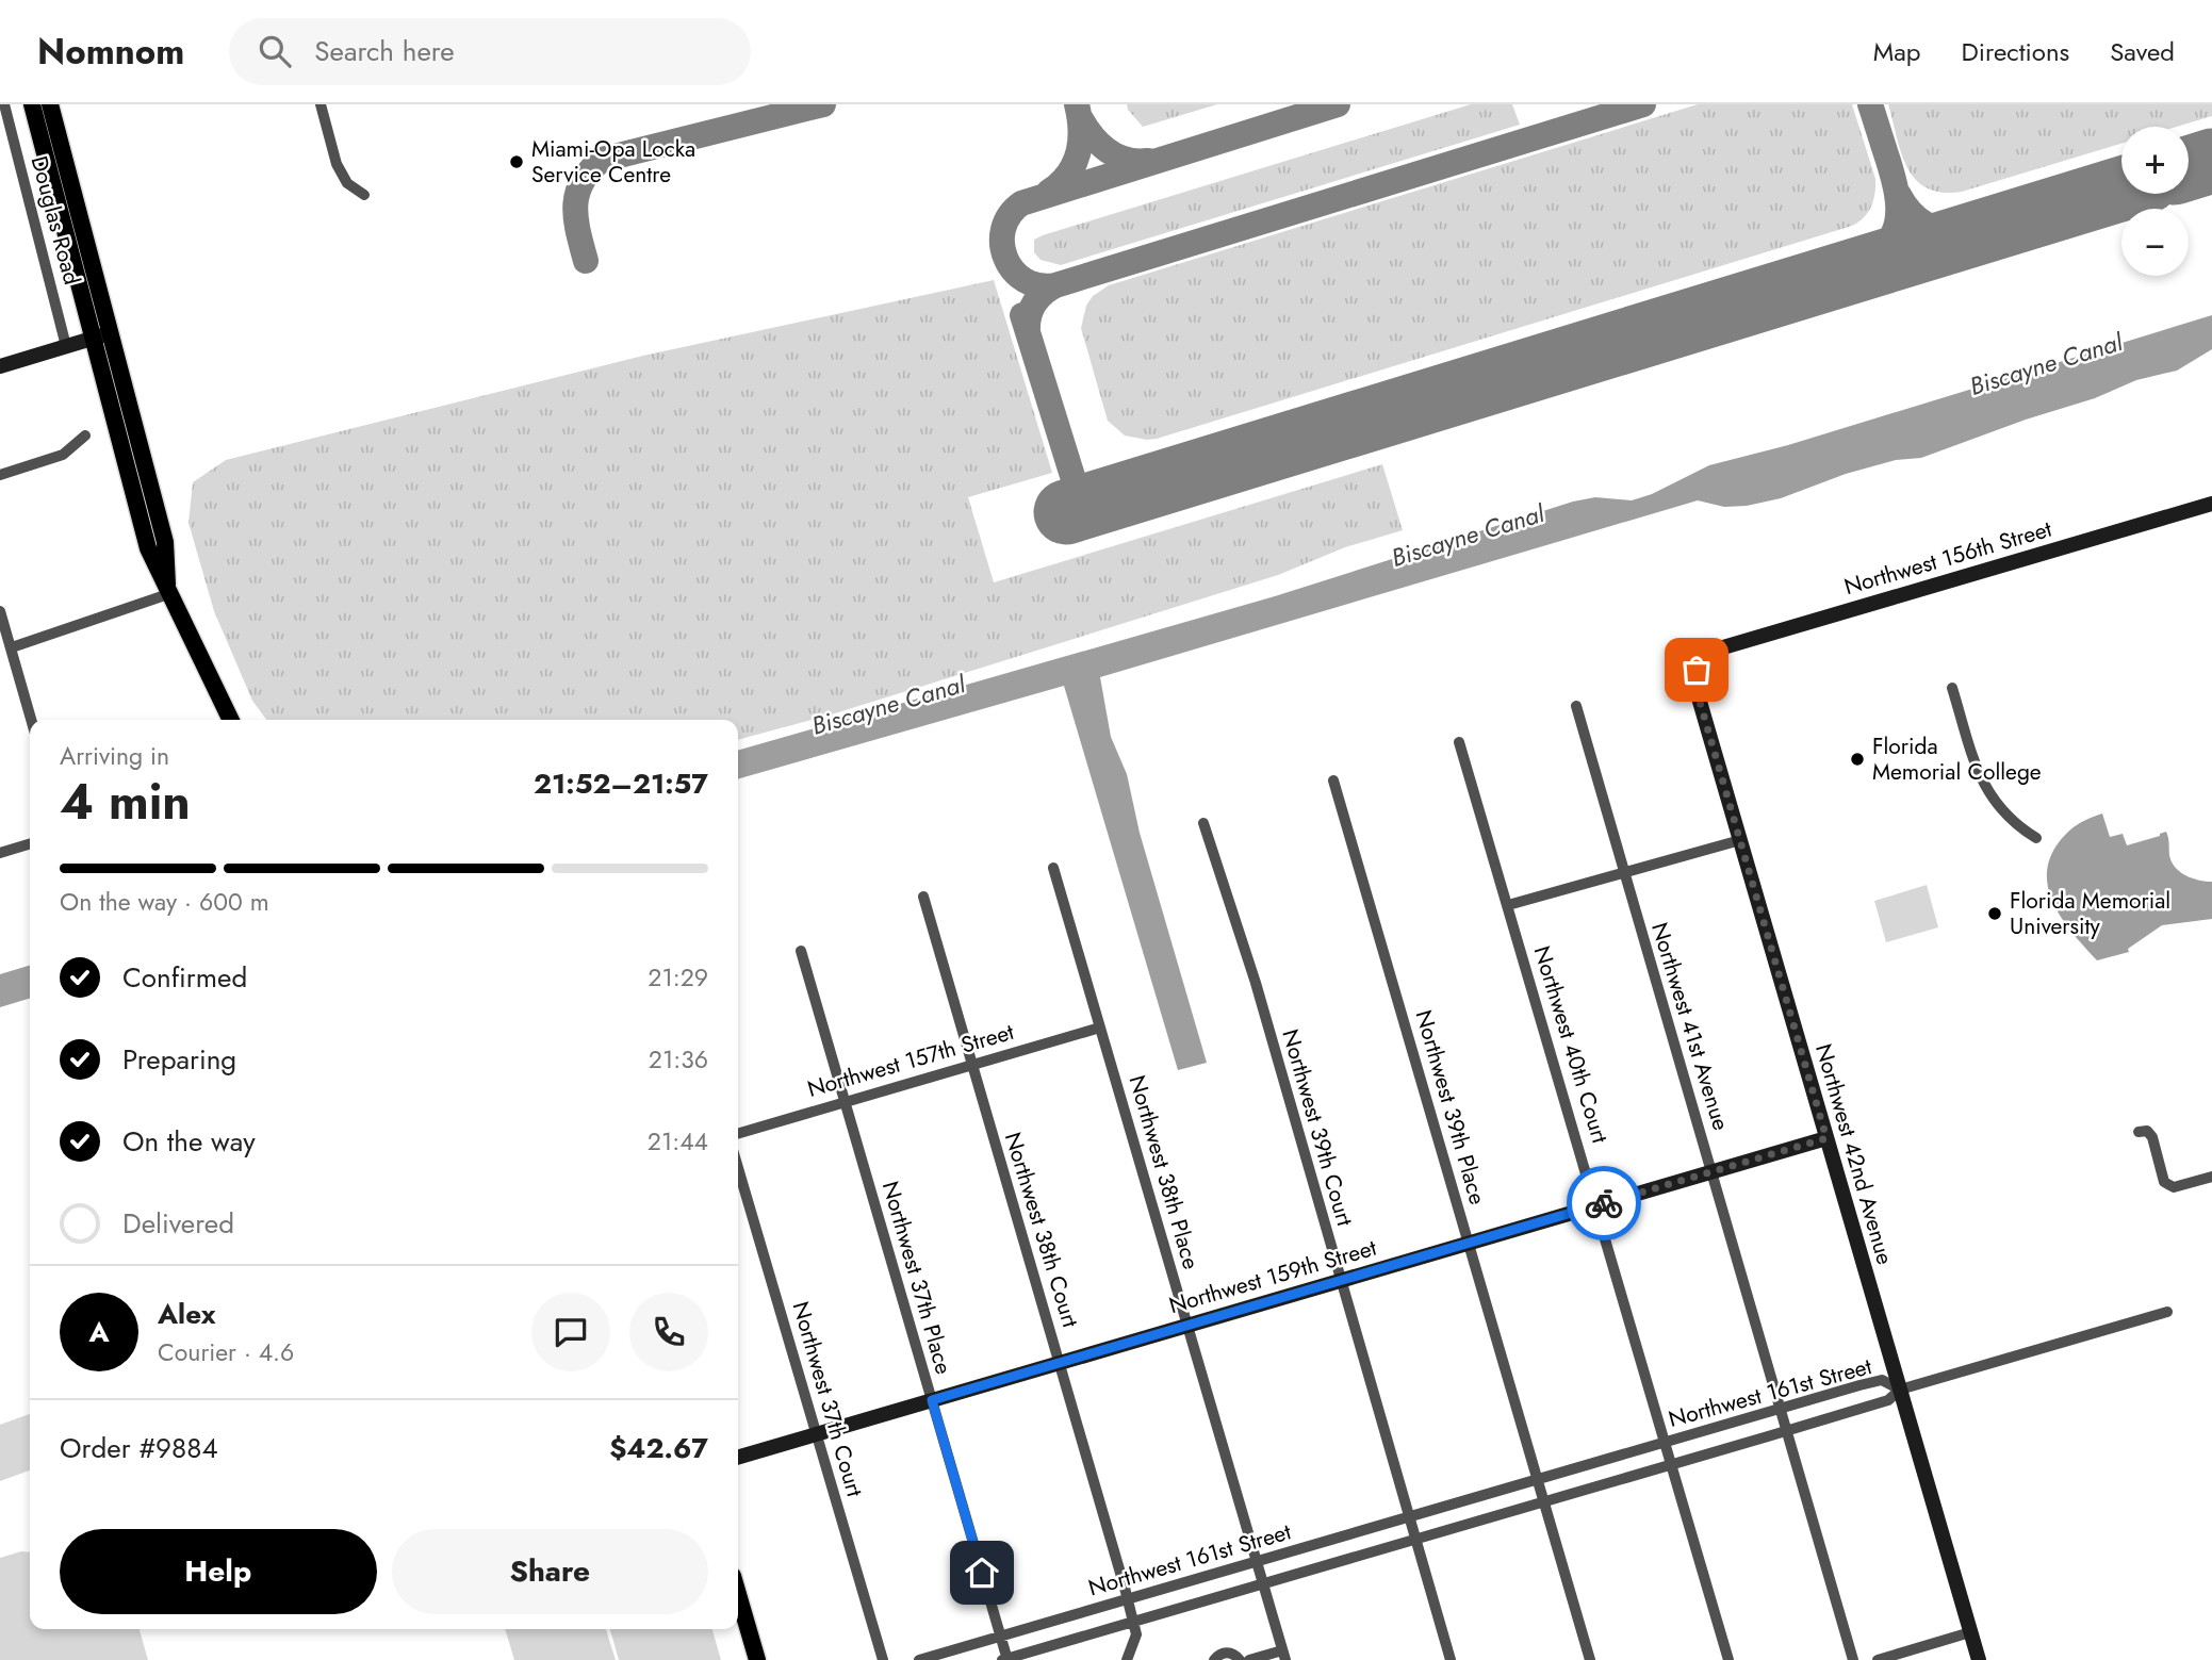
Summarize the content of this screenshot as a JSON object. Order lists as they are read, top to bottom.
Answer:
{
  "streets": {
    "street": [
      "Douglas Road",
      "Northwest 156th Street",
      "Northwest 41st Avenue",
      "Northwest 40th Court",
      "Northwest 157th Street",
      "Northwest 39th Place",
      "Northwest 39th Court",
      "Northwest 42nd Avenue",
      "Northwest 38th Place",
      "Northwest 38th Court",
      "Northwest 159th Street",
      "Northwest 37th Place",
      "Northwest 161st Street",
      "Northwest 37th Court"
    ]
  },
  "crossings": [
    ["Northwest 156th Street", "Northwest 42nd Avenue"],
    ["Northwest 41st Avenue", "Northwest 159th Street"],
    ["Northwest 41st Avenue", "Northwest 161st Street"],
    ["Northwest 40th Court", "Northwest 159th Street"],
    ["Northwest 40th Court", "Northwest 161st Street"],
    ["Northwest 157th Street", "Northwest 38th Place"],
    ["Northwest 157th Street", "Northwest 38th Court"],
    ["Northwest 157th Street", "Northwest 37th Place"],
    ["Northwest 39th Place", "Northwest 159th Street"],
    ["Northwest 39th Place", "Northwest 161st Street"],
    ["Northwest 39th Court", "Northwest 159th Street"],
    ["Northwest 39th Court", "Northwest 161st Street"],
    ["Northwest 42nd Avenue", "Northwest 159th Street"],
    ["Northwest 42nd Avenue", "Northwest 161st Street"],
    ["Northwest 38th Place", "Northwest 159th Street"],
    ["Northwest 38th Place", "Northwest 161st Street"],
    ["Northwest 38th Court", "Northwest 159th Street"],
    ["Northwest 38th Court", "Northwest 161st Street"],
    ["Northwest 159th Street", "Northwest 37th Place"],
    ["Northwest 159th Street", "Northwest 37th Court"],
    ["Northwest 37th Place", "Northwest 161st Street"]
  ],
  "water": ["Biscayne Canal"],
  "places": ["Miami-Opa Locka Service Centre", "Florida Memorial College", "Florida Memorial University"],
  "page": {
    "header": "Nomnom",
    "search": "Search here",
    "nav": ["Map", "Directions", "Saved"],
    "map_buttons": ["+", "−"],
    "heading": ["4 min", "Arriving in", "21:52–21:57"],
    "panel": [
      "Alex",
      "Courier · 4.6",
      "Order #9884",
      "$42.67"
    ],
    "bar": "On the way · 600 m",
    "list": [
      ["Confirmed", "21:29"],
      ["Preparing", "21:36"],
      ["On the way", "21:44"],
      "Delivered"
    ],
    "round": "A",
    "buttons": ["Help", "Share"]
  }
}
